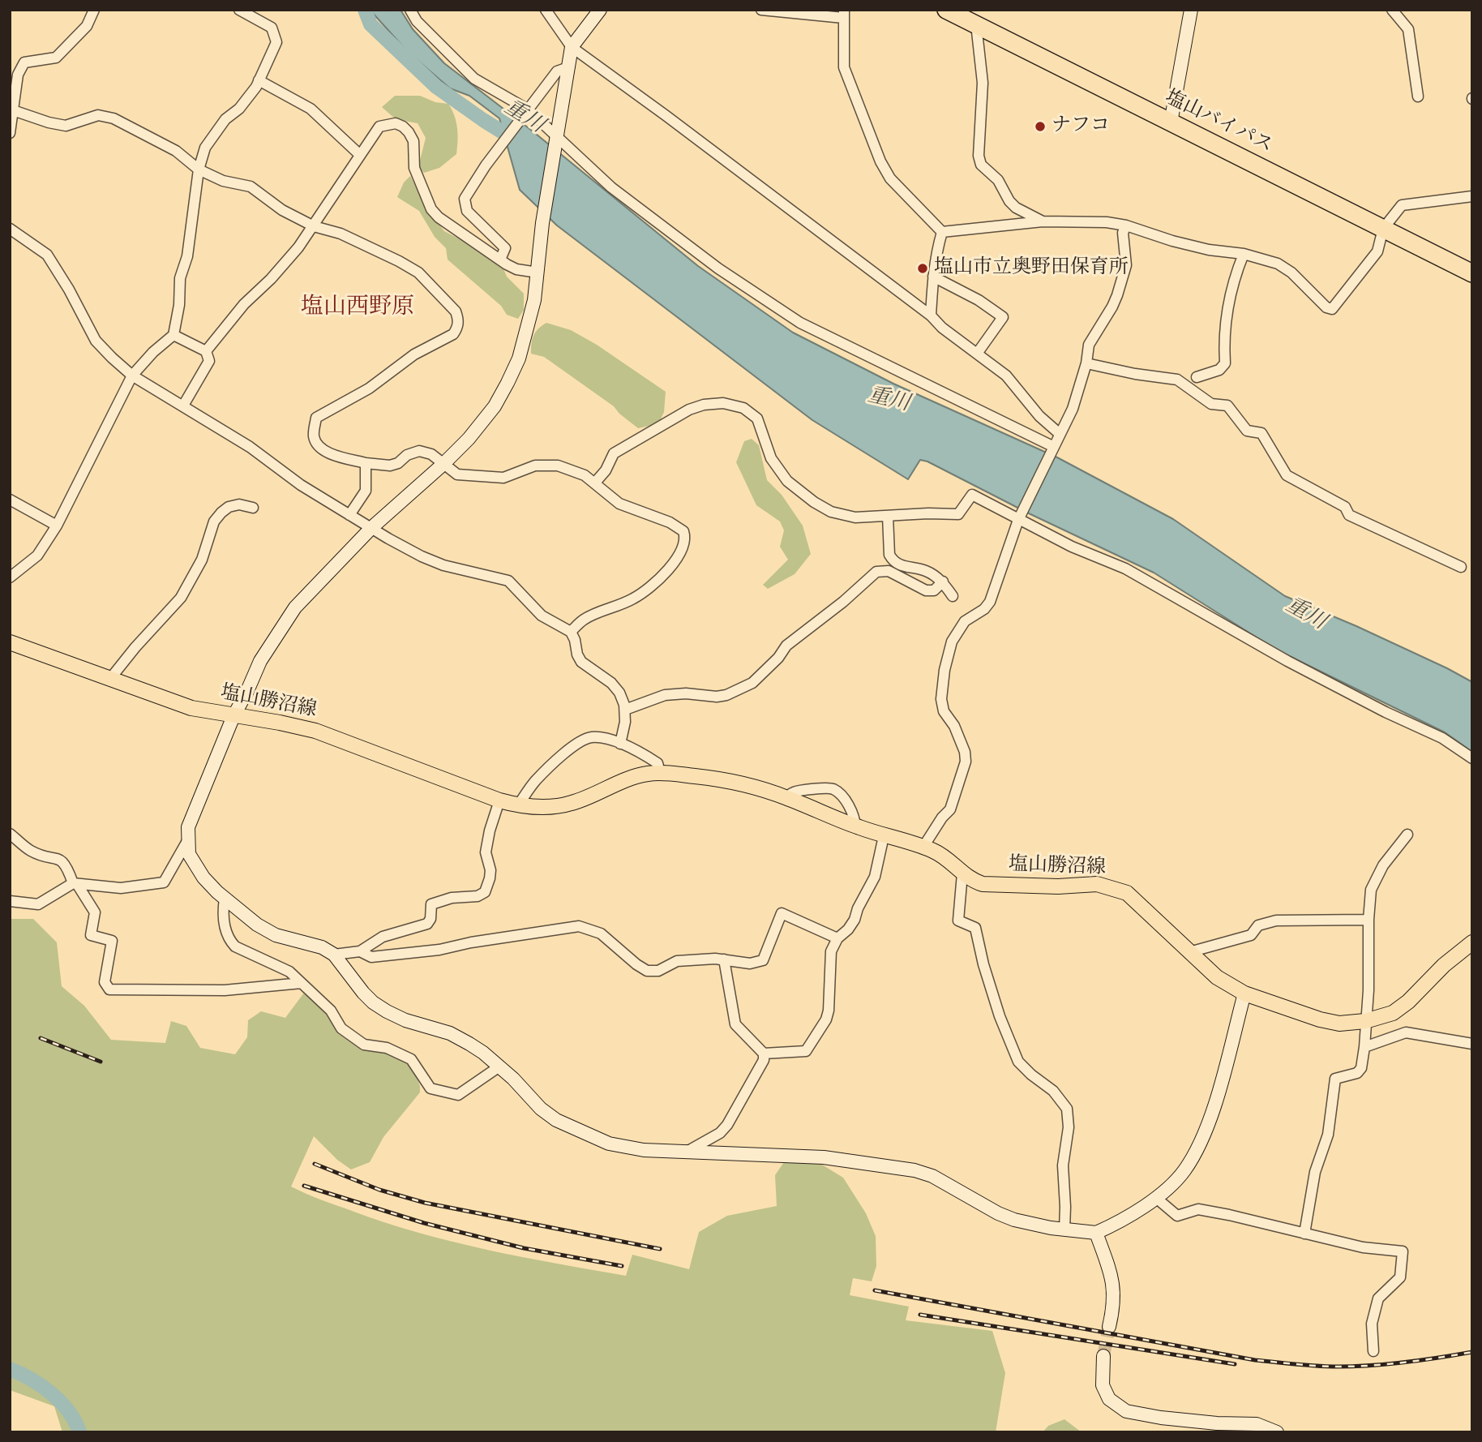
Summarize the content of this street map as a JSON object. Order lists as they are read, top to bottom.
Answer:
{
  "streets": {
    "highway": ["塩山バイパス"],
    "main road": ["塩山勝沼線"]
  },
  "districts": ["塩山西野原"],
  "water": ["重川"],
  "places": ["ナフコ", "塩山市立奥野田保育所"]
}
